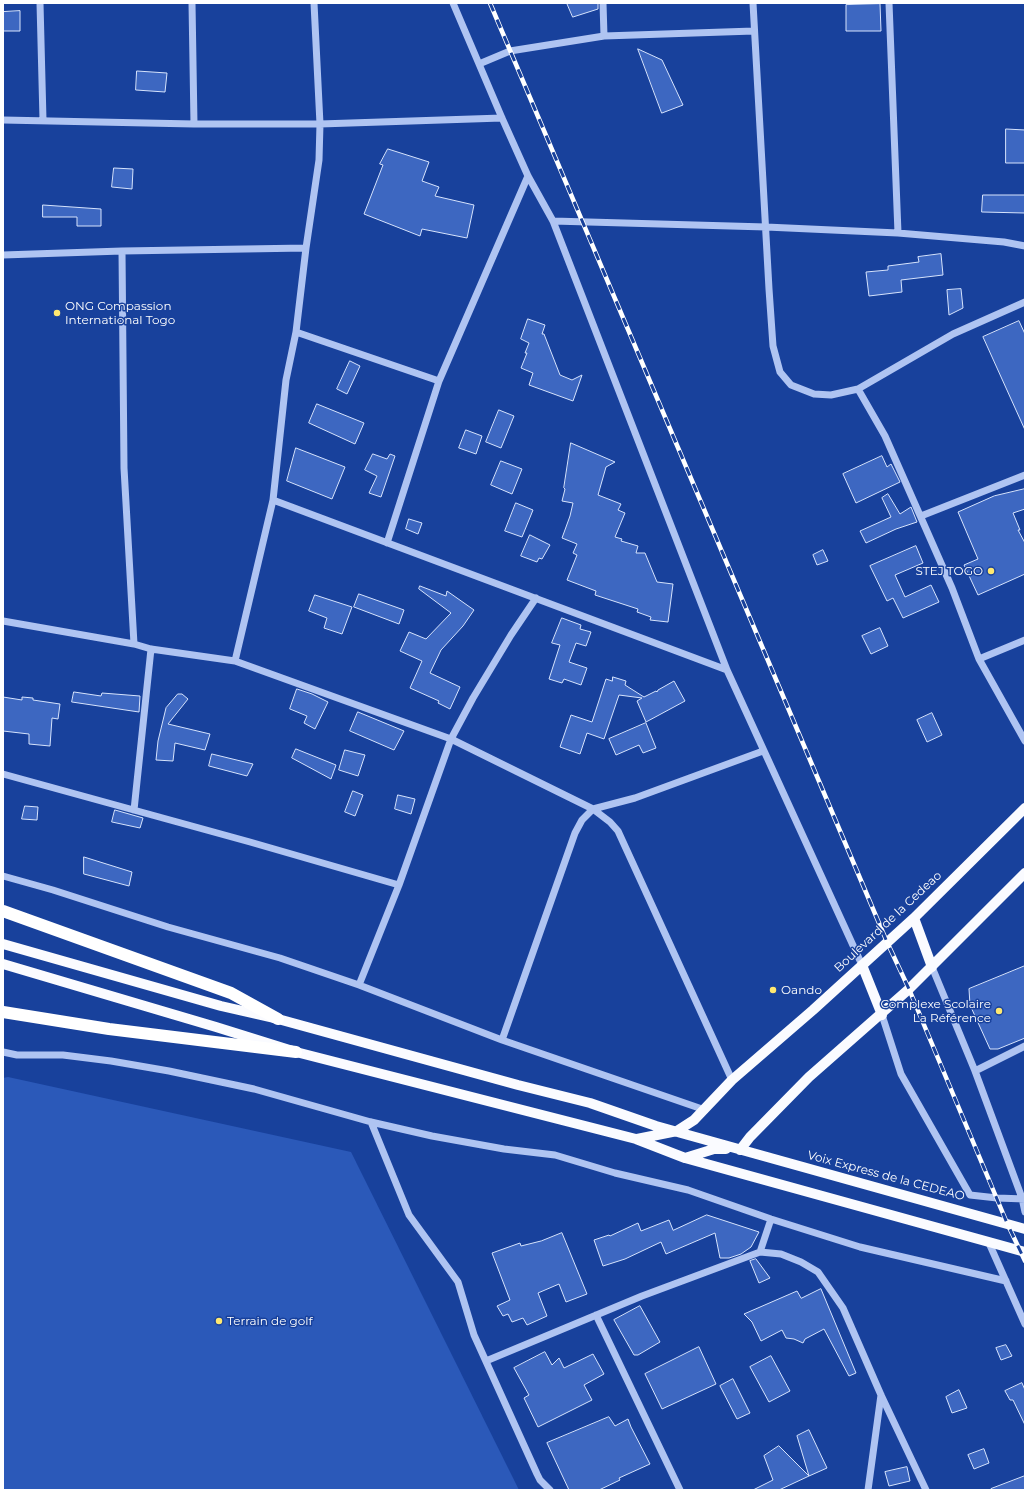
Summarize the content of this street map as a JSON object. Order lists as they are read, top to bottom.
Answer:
{
  "streets": {
    "main road": ["Boulevard de la Cedeao", "Voix Express de la CEDEAO"]
  },
  "places": [
    "ONG Compassion International Togo",
    "STEJ TOGO",
    "Oando",
    "Complexe Scolaire La Référence",
    "Terrain de golf"
  ]
}
